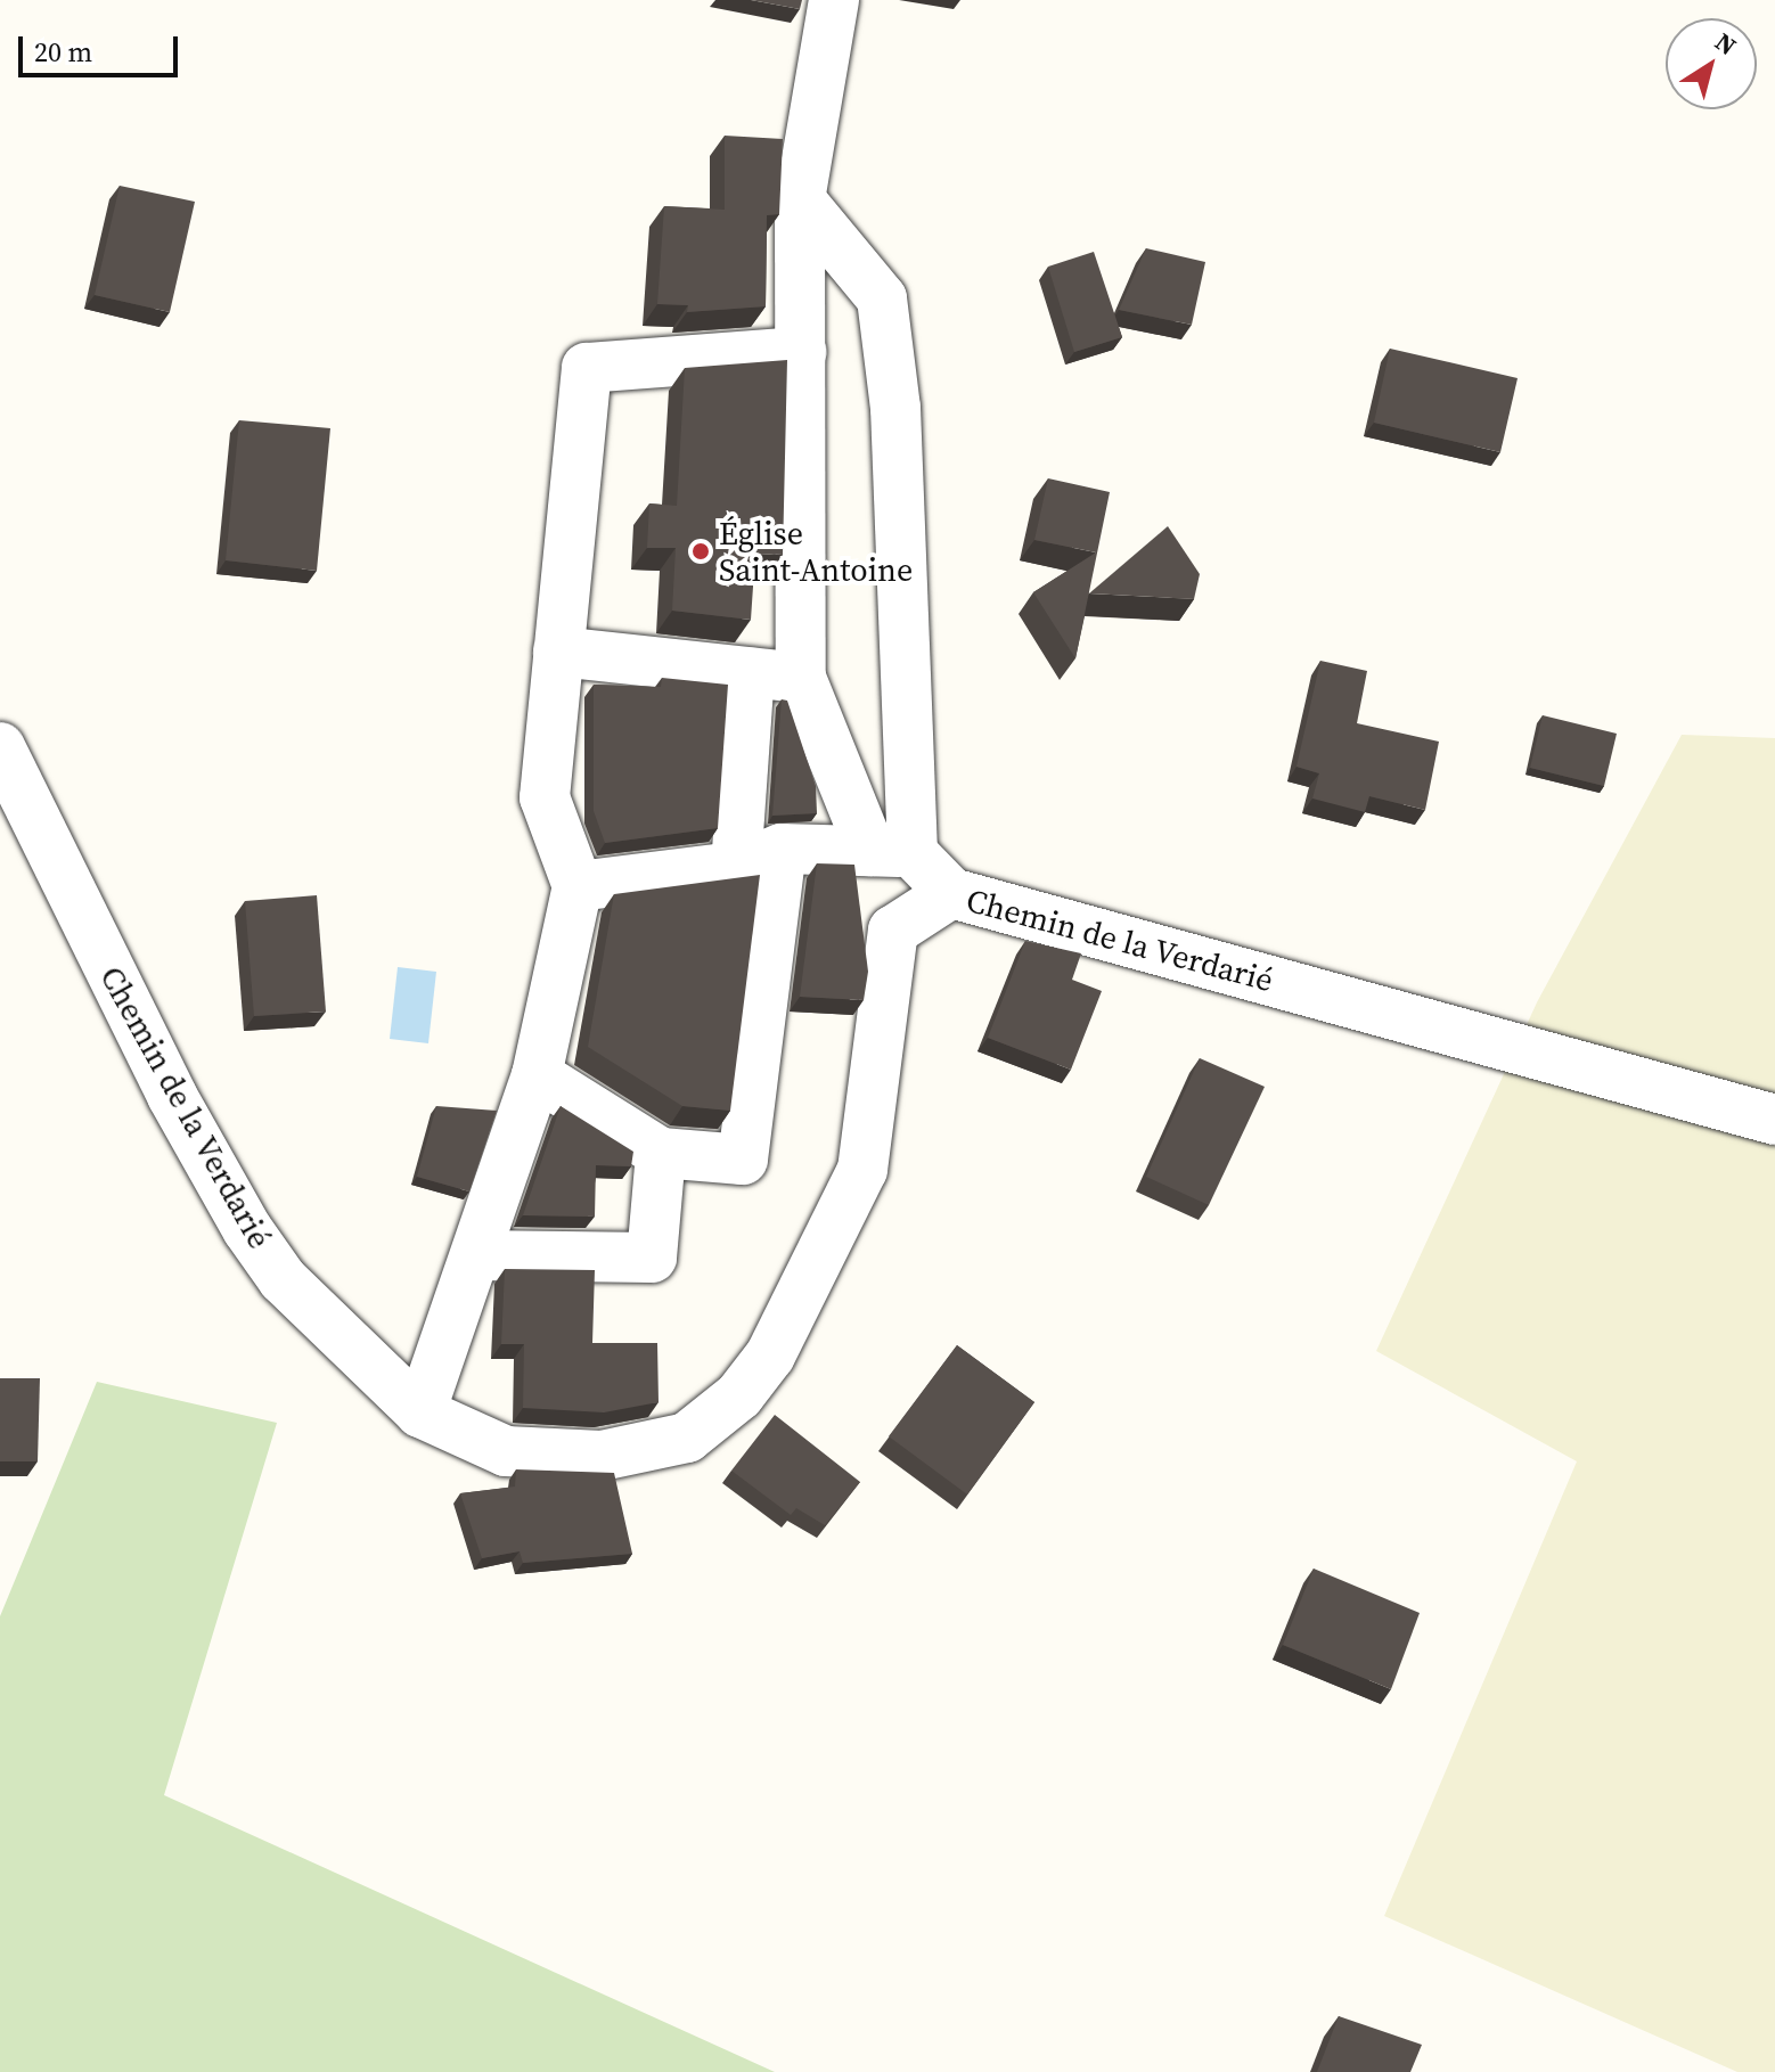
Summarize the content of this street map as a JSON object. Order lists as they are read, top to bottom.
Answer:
{
  "streets": {
    "street": ["Chemin de la Verdarié"]
  },
  "places": ["Église Saint-Antoine"],
  "scale_bar": "20 m",
  "north": "top right"
}
